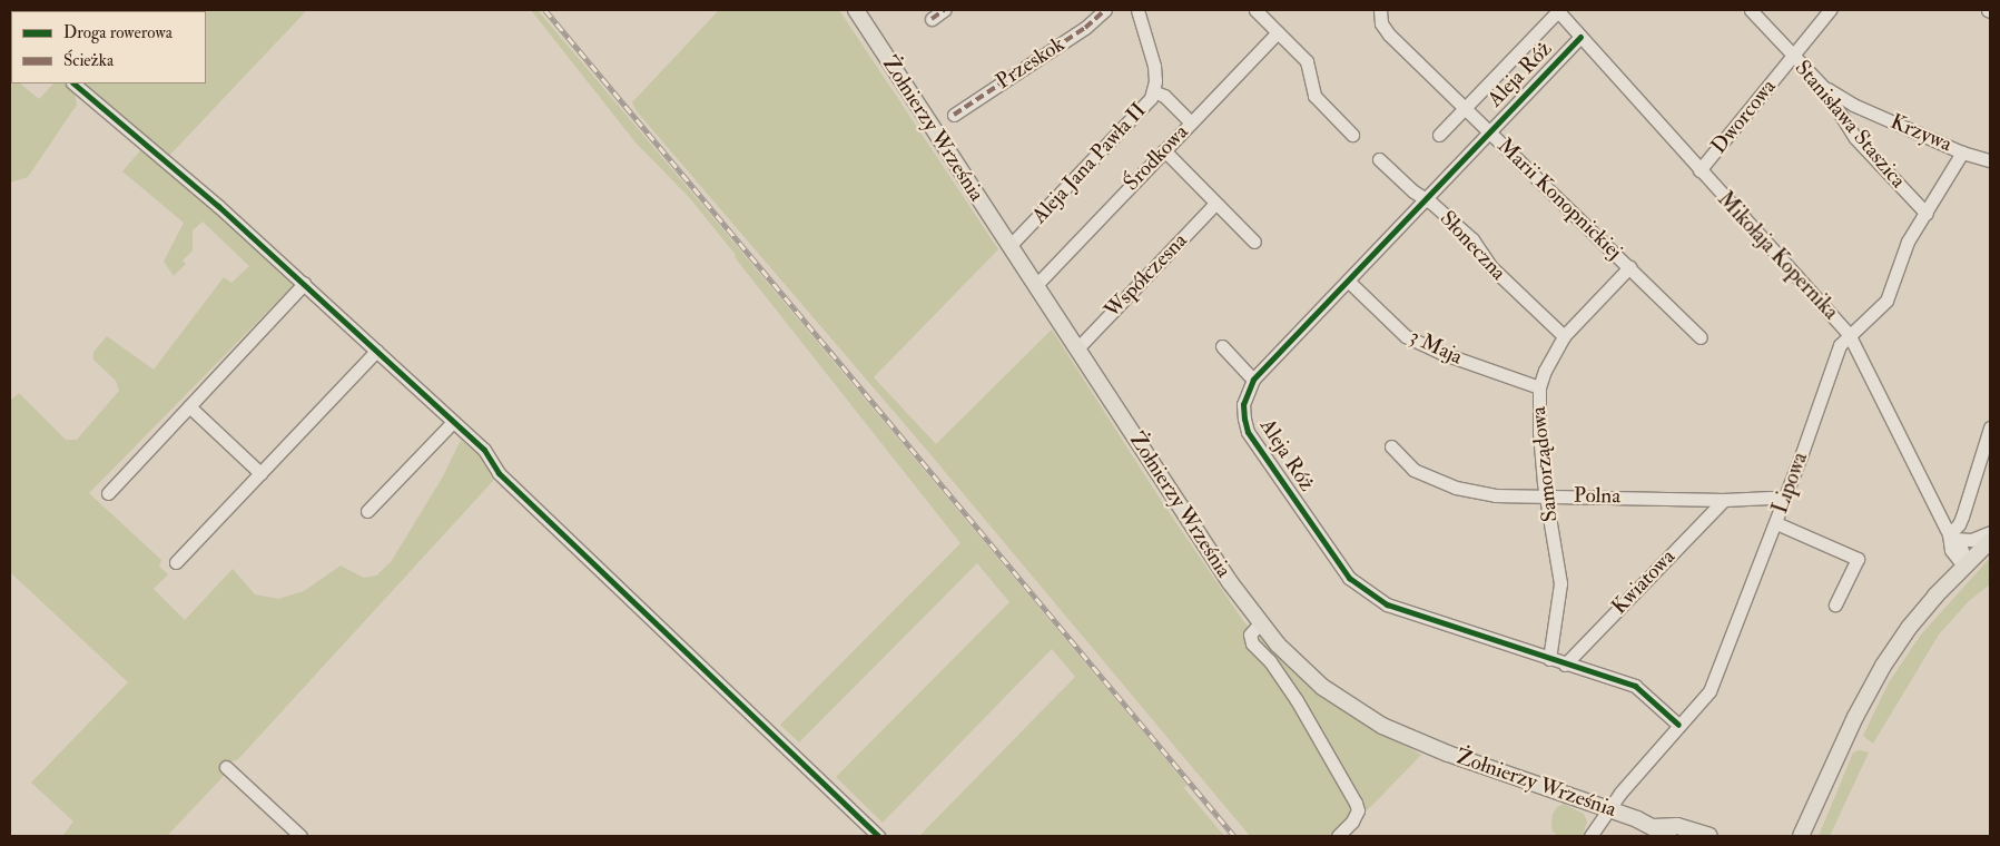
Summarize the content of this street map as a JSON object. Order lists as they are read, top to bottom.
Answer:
{
  "streets": {
    "main road": ["Żołnierzy Września"],
    "street": [
      "Przeskok",
      "Aleja Róż",
      "Dworcowa",
      "Stanisława Staszica",
      "Krzywa",
      "Środkowa",
      "Aleja Jana Pawła II",
      "Marii Konopnickiej",
      "Słoneczna",
      "Mikołaja Kopernika",
      "Współczesna",
      "3 Maja",
      "Samorządowa",
      "Lipowa",
      "Polna",
      "Kwiatowa"
    ]
  },
  "crossings": [
    ["Aleja Róż", "Marii Konopnickiej"],
    ["Aleja Róż", "Słoneczna"],
    ["Aleja Róż", "Mikołaja Kopernika"],
    ["Aleja Róż", "3 Maja"],
    ["Aleja Róż", "Samorządowa"],
    ["Aleja Róż", "Lipowa"],
    ["Aleja Róż", "Kwiatowa"],
    ["Dworcowa", "Stanisława Staszica"],
    ["Dworcowa", "Mikołaja Kopernika"],
    ["Stanisława Staszica", "Krzywa"],
    ["Stanisława Staszica", "Lipowa"],
    ["Żołnierzy Września", "Środkowa"],
    ["Żołnierzy Września", "Aleja Jana Pawła II"],
    ["Żołnierzy Września", "Współczesna"],
    ["Żołnierzy Września", "Lipowa"],
    ["Krzywa", "Lipowa"],
    ["Marii Konopnickiej", "Samorządowa"],
    ["Słoneczna", "Samorządowa"],
    ["Mikołaja Kopernika", "Lipowa"],
    ["3 Maja", "Samorządowa"],
    ["Samorządowa", "Polna"],
    ["Lipowa", "Polna"],
    ["Polna", "Kwiatowa"]
  ],
  "legend": ["Droga rowerowa", "Ścieżka"]
}
